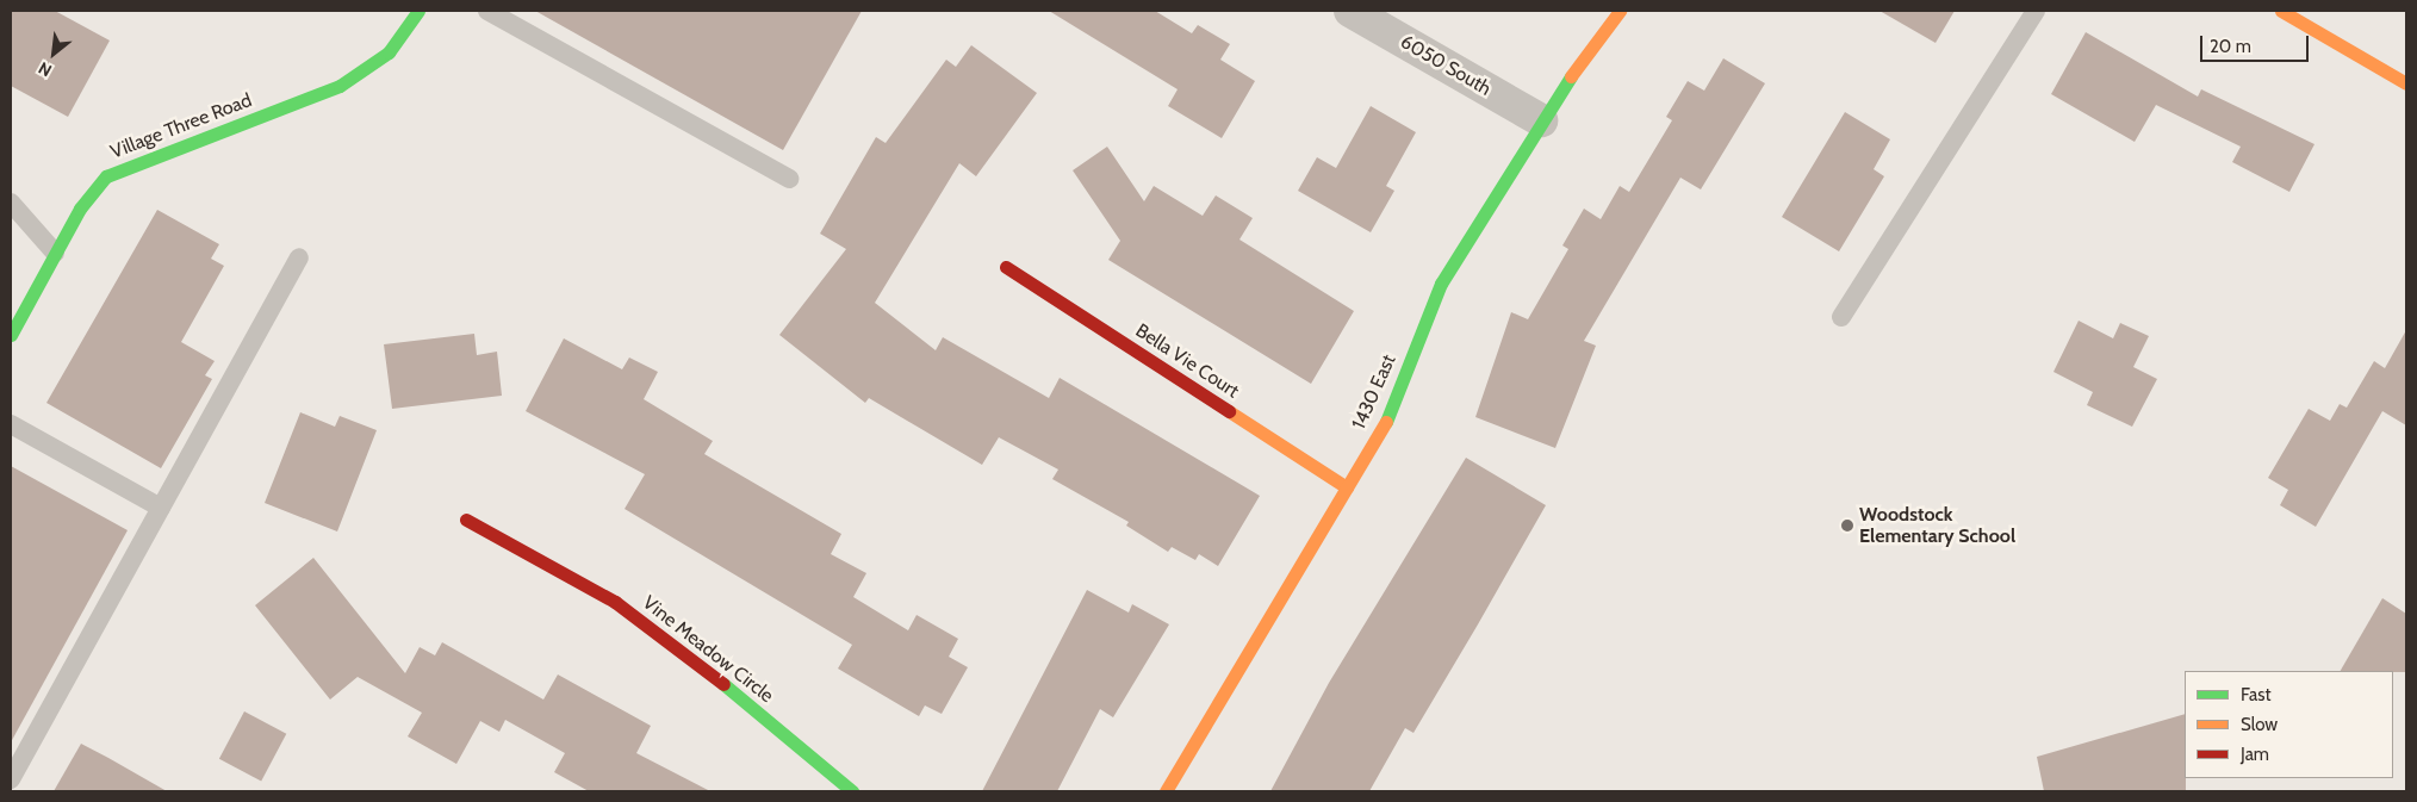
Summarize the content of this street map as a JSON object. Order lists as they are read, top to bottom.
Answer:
{
  "streets": {
    "street": [
      "6050 South",
      "Village Three Road",
      "Bella Vie Court",
      "1430 East",
      "Vine Meadow Circle"
    ]
  },
  "crossings": [
    ["6050 South", "1430 East"],
    ["Bella Vie Court", "1430 East"]
  ],
  "places": ["Woodstock Elementary School"],
  "legend": ["Fast", "Slow", "Jam"],
  "scale_bar": "20 m",
  "north": "bottom left"
}
